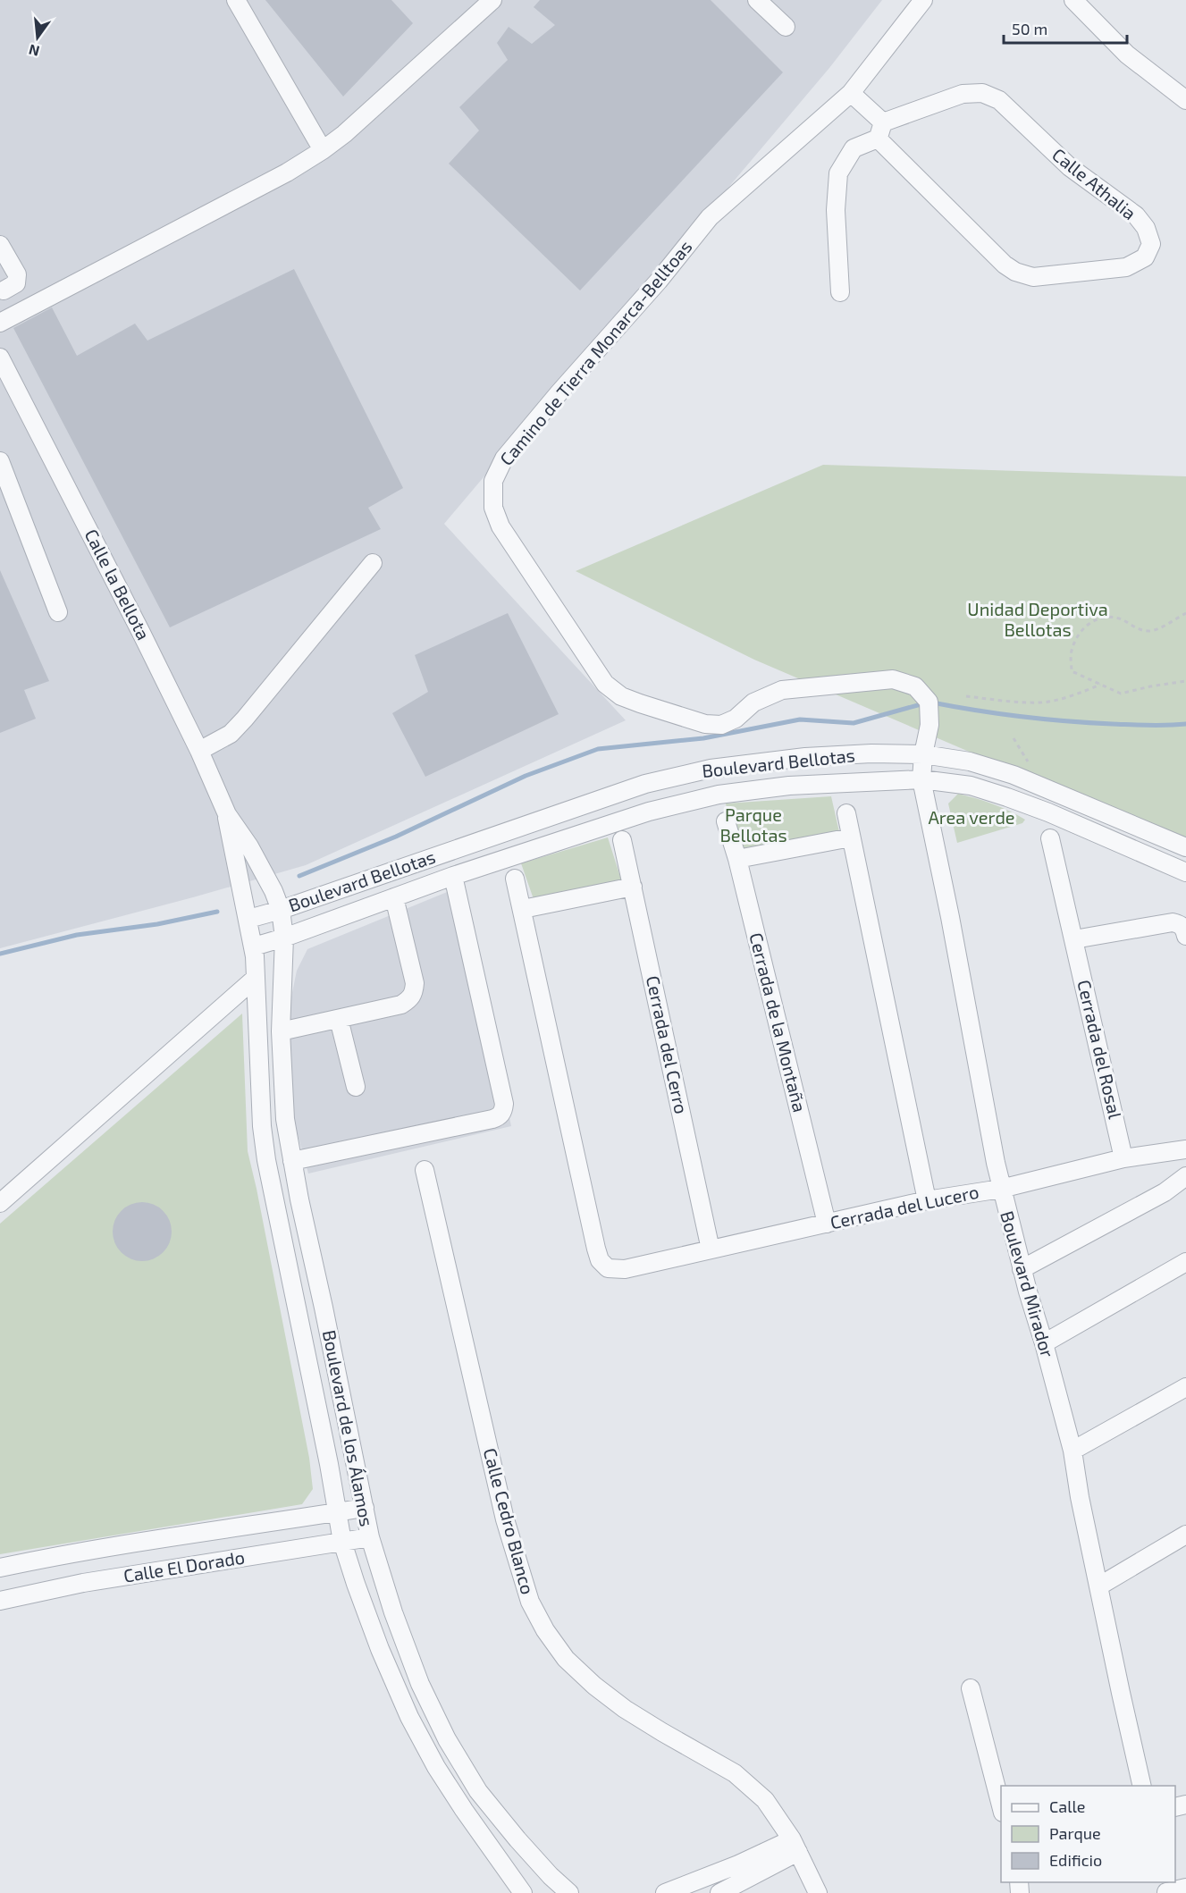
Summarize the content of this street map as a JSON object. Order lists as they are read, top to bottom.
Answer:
{
  "streets": {
    "street": [
      "Calle Athalia",
      "Camino de Tierra Monarca-Belltoas",
      "Calle la Bellota",
      "Boulevard Bellotas",
      "Cerrada de la Montaña",
      "Cerrada del Cerro",
      "Cerrada del Rosal",
      "Cerrada del Lucero",
      "Boulevard Mirador",
      "Boulevard de los Álamos",
      "Calle Cedro Blanco",
      "Calle El Dorado"
    ]
  },
  "crossings": [
    ["Calle Athalia", "Camino de Tierra Monarca-Belltoas"],
    ["Camino de Tierra Monarca-Belltoas", "Boulevard Bellotas"],
    ["Camino de Tierra Monarca-Belltoas", "Boulevard Mirador"],
    ["Calle la Bellota", "Boulevard Bellotas"],
    ["Calle la Bellota", "Boulevard de los Álamos"],
    ["Boulevard Bellotas", "Boulevard Mirador"],
    ["Boulevard Bellotas", "Boulevard de los Álamos"],
    ["Cerrada de la Montaña", "Cerrada del Lucero"],
    ["Cerrada del Cerro", "Cerrada del Lucero"],
    ["Cerrada del Rosal", "Cerrada del Lucero"],
    ["Cerrada del Lucero", "Boulevard Mirador"],
    ["Boulevard de los Álamos", "Calle El Dorado"]
  ],
  "parks": ["Unidad Deportiva Bellotas", "Parque Bellotas", "Area verde"],
  "legend": ["Calle", "Parque", "Edificio"],
  "scale_bar": "50 m",
  "north": "bottom"
}
